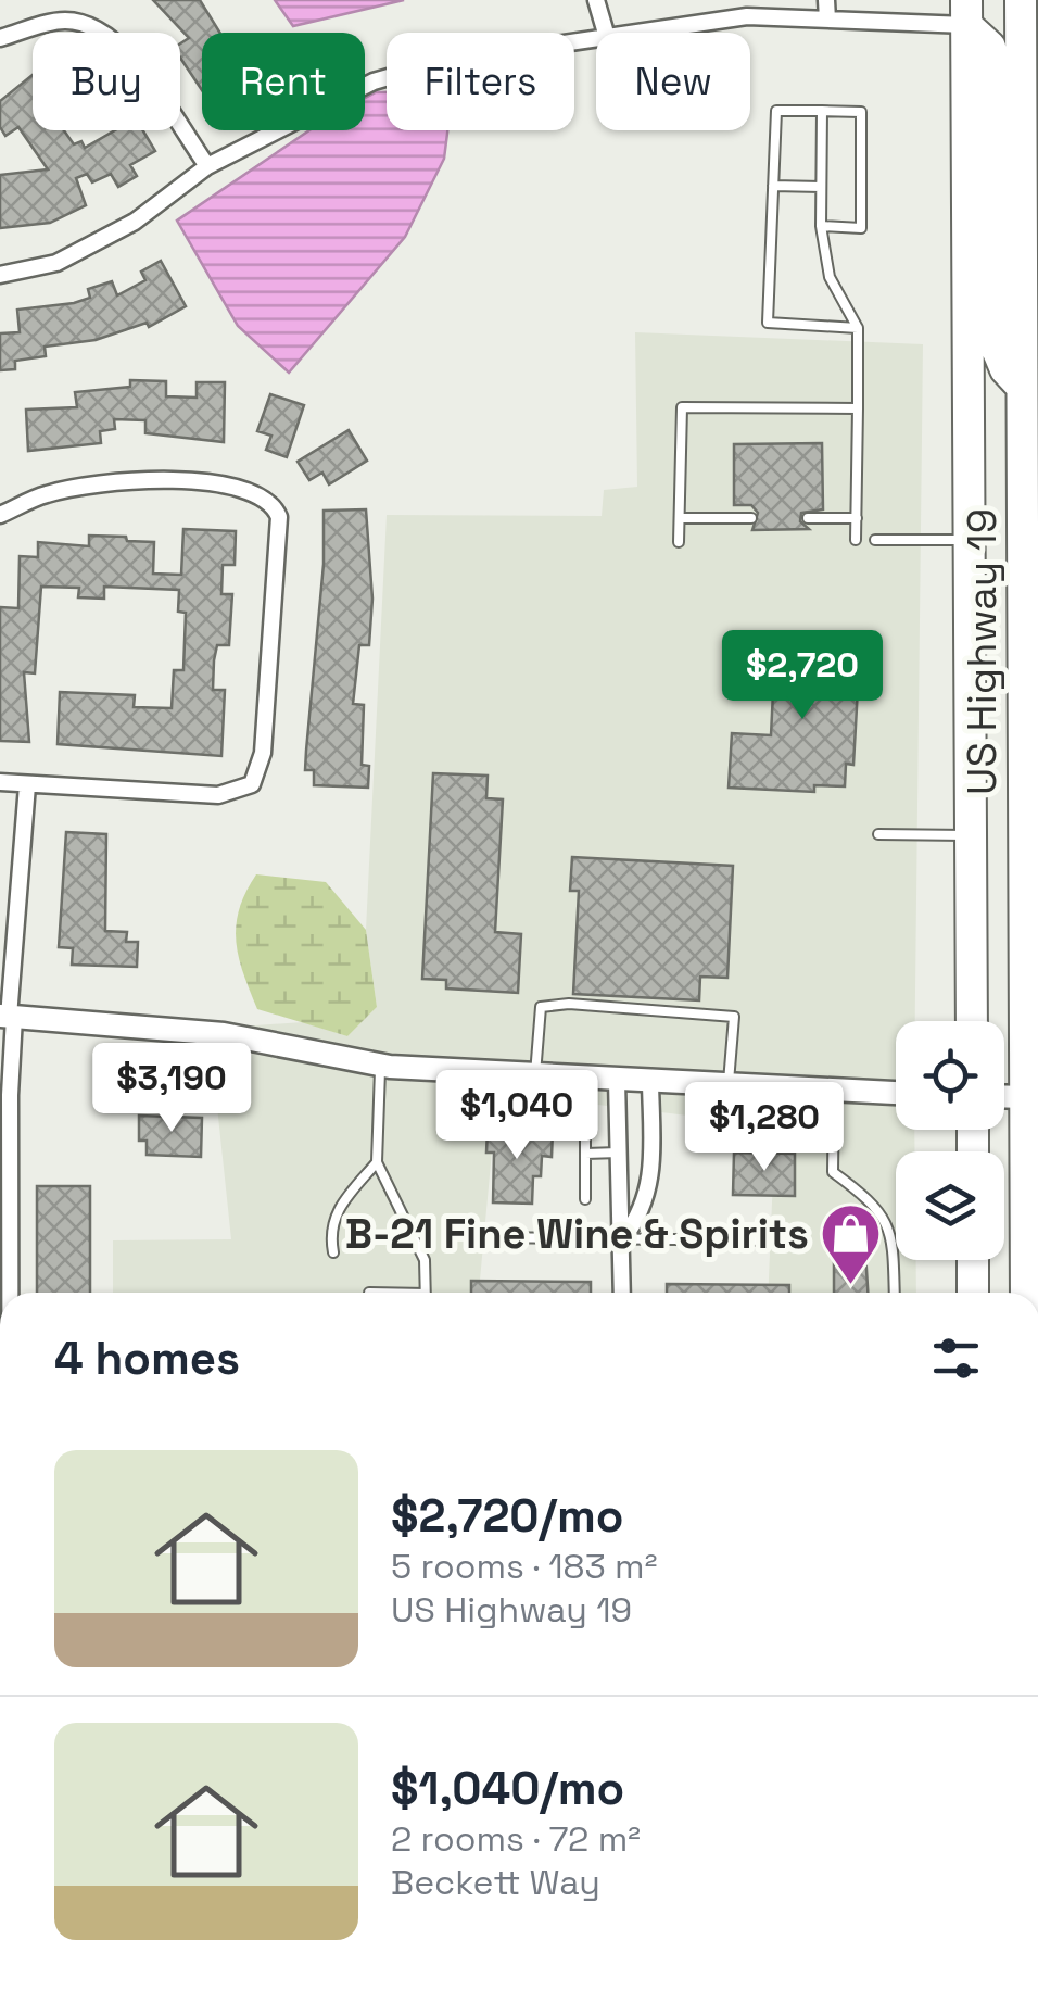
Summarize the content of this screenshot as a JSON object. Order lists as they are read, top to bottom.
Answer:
{
  "streets": {
    "highway": ["US Highway 19"]
  },
  "places": {
    "shop": ["B-21 Fine Wine & Spirits"]
  },
  "page": {
    "chip": [
      "Buy",
      "Rent",
      "Filters",
      "New"
    ],
    "price": [
      "$2,720",
      "$3,190",
      "$1,040",
      "$1,280"
    ],
    "heading": "4 homes",
    "list": [
      {
        "name": "$2,720/mo",
        "note": "5 rooms · 183 m² · US Highway 19"
      },
      {
        "name": "$1,040/mo",
        "note": "2 rooms · 72 m² · Beckett Way"
      }
    ]
  }
}
